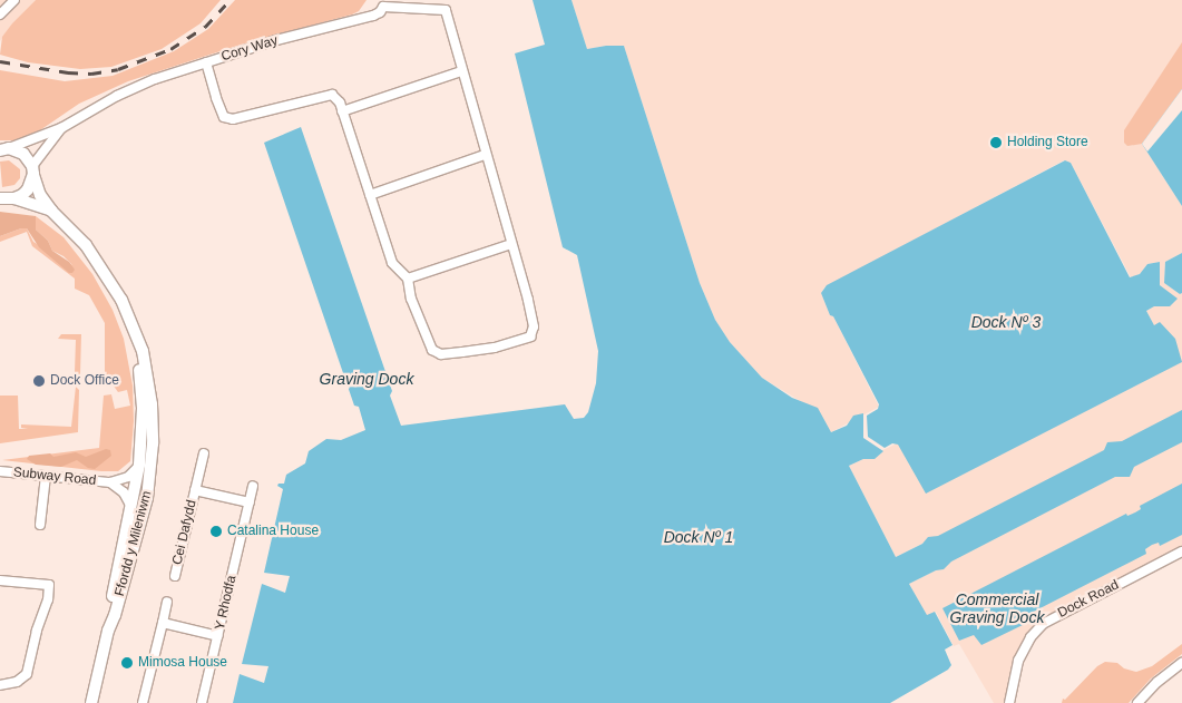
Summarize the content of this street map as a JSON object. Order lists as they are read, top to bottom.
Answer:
{
  "streets": {
    "street": [
      "Cory Way",
      "Subway Road",
      "Cei Dafydd",
      "Ffordd y Mileniwm",
      "Dock Road",
      "Y Rhodfa"
    ]
  },
  "crossings": [
    ["Cory Way", "Ffordd y Mileniwm"],
    ["Subway Road", "Ffordd y Mileniwm"],
    ["Cei Dafydd", "Y Rhodfa"]
  ],
  "water": [
    "Dock Nº 3",
    "Graving Dock",
    "Dock Nº 1",
    "Commercial Graving Dock"
  ],
  "places": [
    "Holding Store",
    "Dock Office",
    "Catalina House",
    "Mimosa House"
  ]
}
